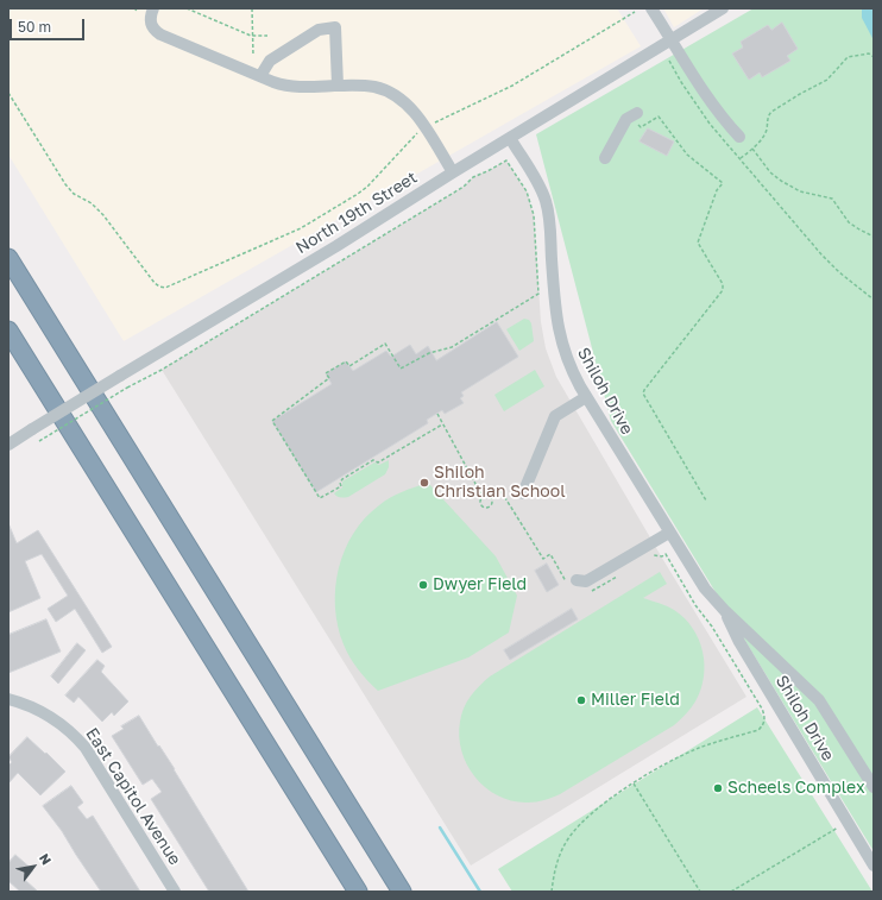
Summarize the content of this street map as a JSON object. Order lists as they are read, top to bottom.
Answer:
{
  "streets": {
    "street": ["North 19th Street", "Shiloh Drive", "East Capitol Avenue"]
  },
  "crossings": [
    ["North 19th Street", "Shiloh Drive"]
  ],
  "places": [
    "Shiloh Christian School",
    "Dwyer Field",
    "Miller Field",
    "Scheels Complex"
  ],
  "scale_bar": "50 m",
  "north": "top right"
}
